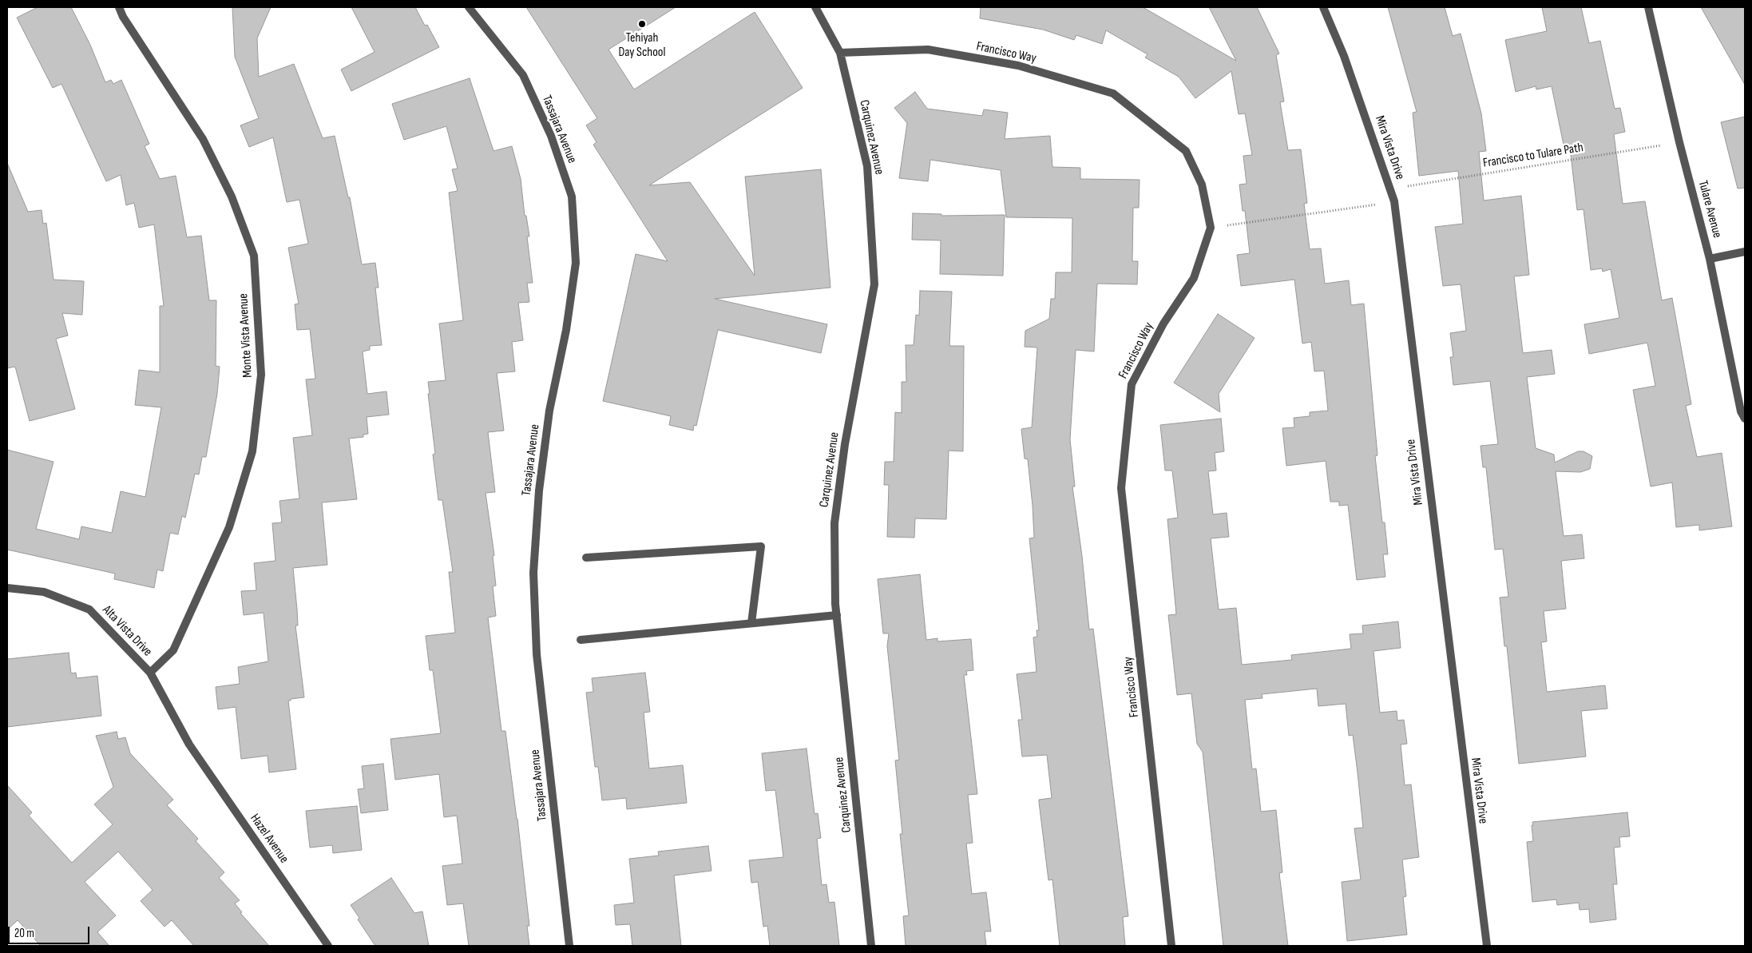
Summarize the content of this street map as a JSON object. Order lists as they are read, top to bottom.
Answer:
{
  "streets": {
    "street": [
      "Francisco Way",
      "Tassajara Avenue",
      "Carquinez Avenue",
      "Mira Vista Drive",
      "Tulare Avenue",
      "Monte Vista Avenue",
      "Alta Vista Drive",
      "Hazel Avenue"
    ],
    "path": ["Francisco to Tulare Path"]
  },
  "crossings": [
    ["Francisco Way", "Carquinez Avenue"],
    ["Mira Vista Drive", "Francisco to Tulare Path"],
    ["Francisco to Tulare Path", "Tulare Avenue"],
    ["Monte Vista Avenue", "Alta Vista Drive"],
    ["Alta Vista Drive", "Hazel Avenue"]
  ],
  "places": ["Tehiyah Day School"],
  "scale_bar": "20 m"
}
